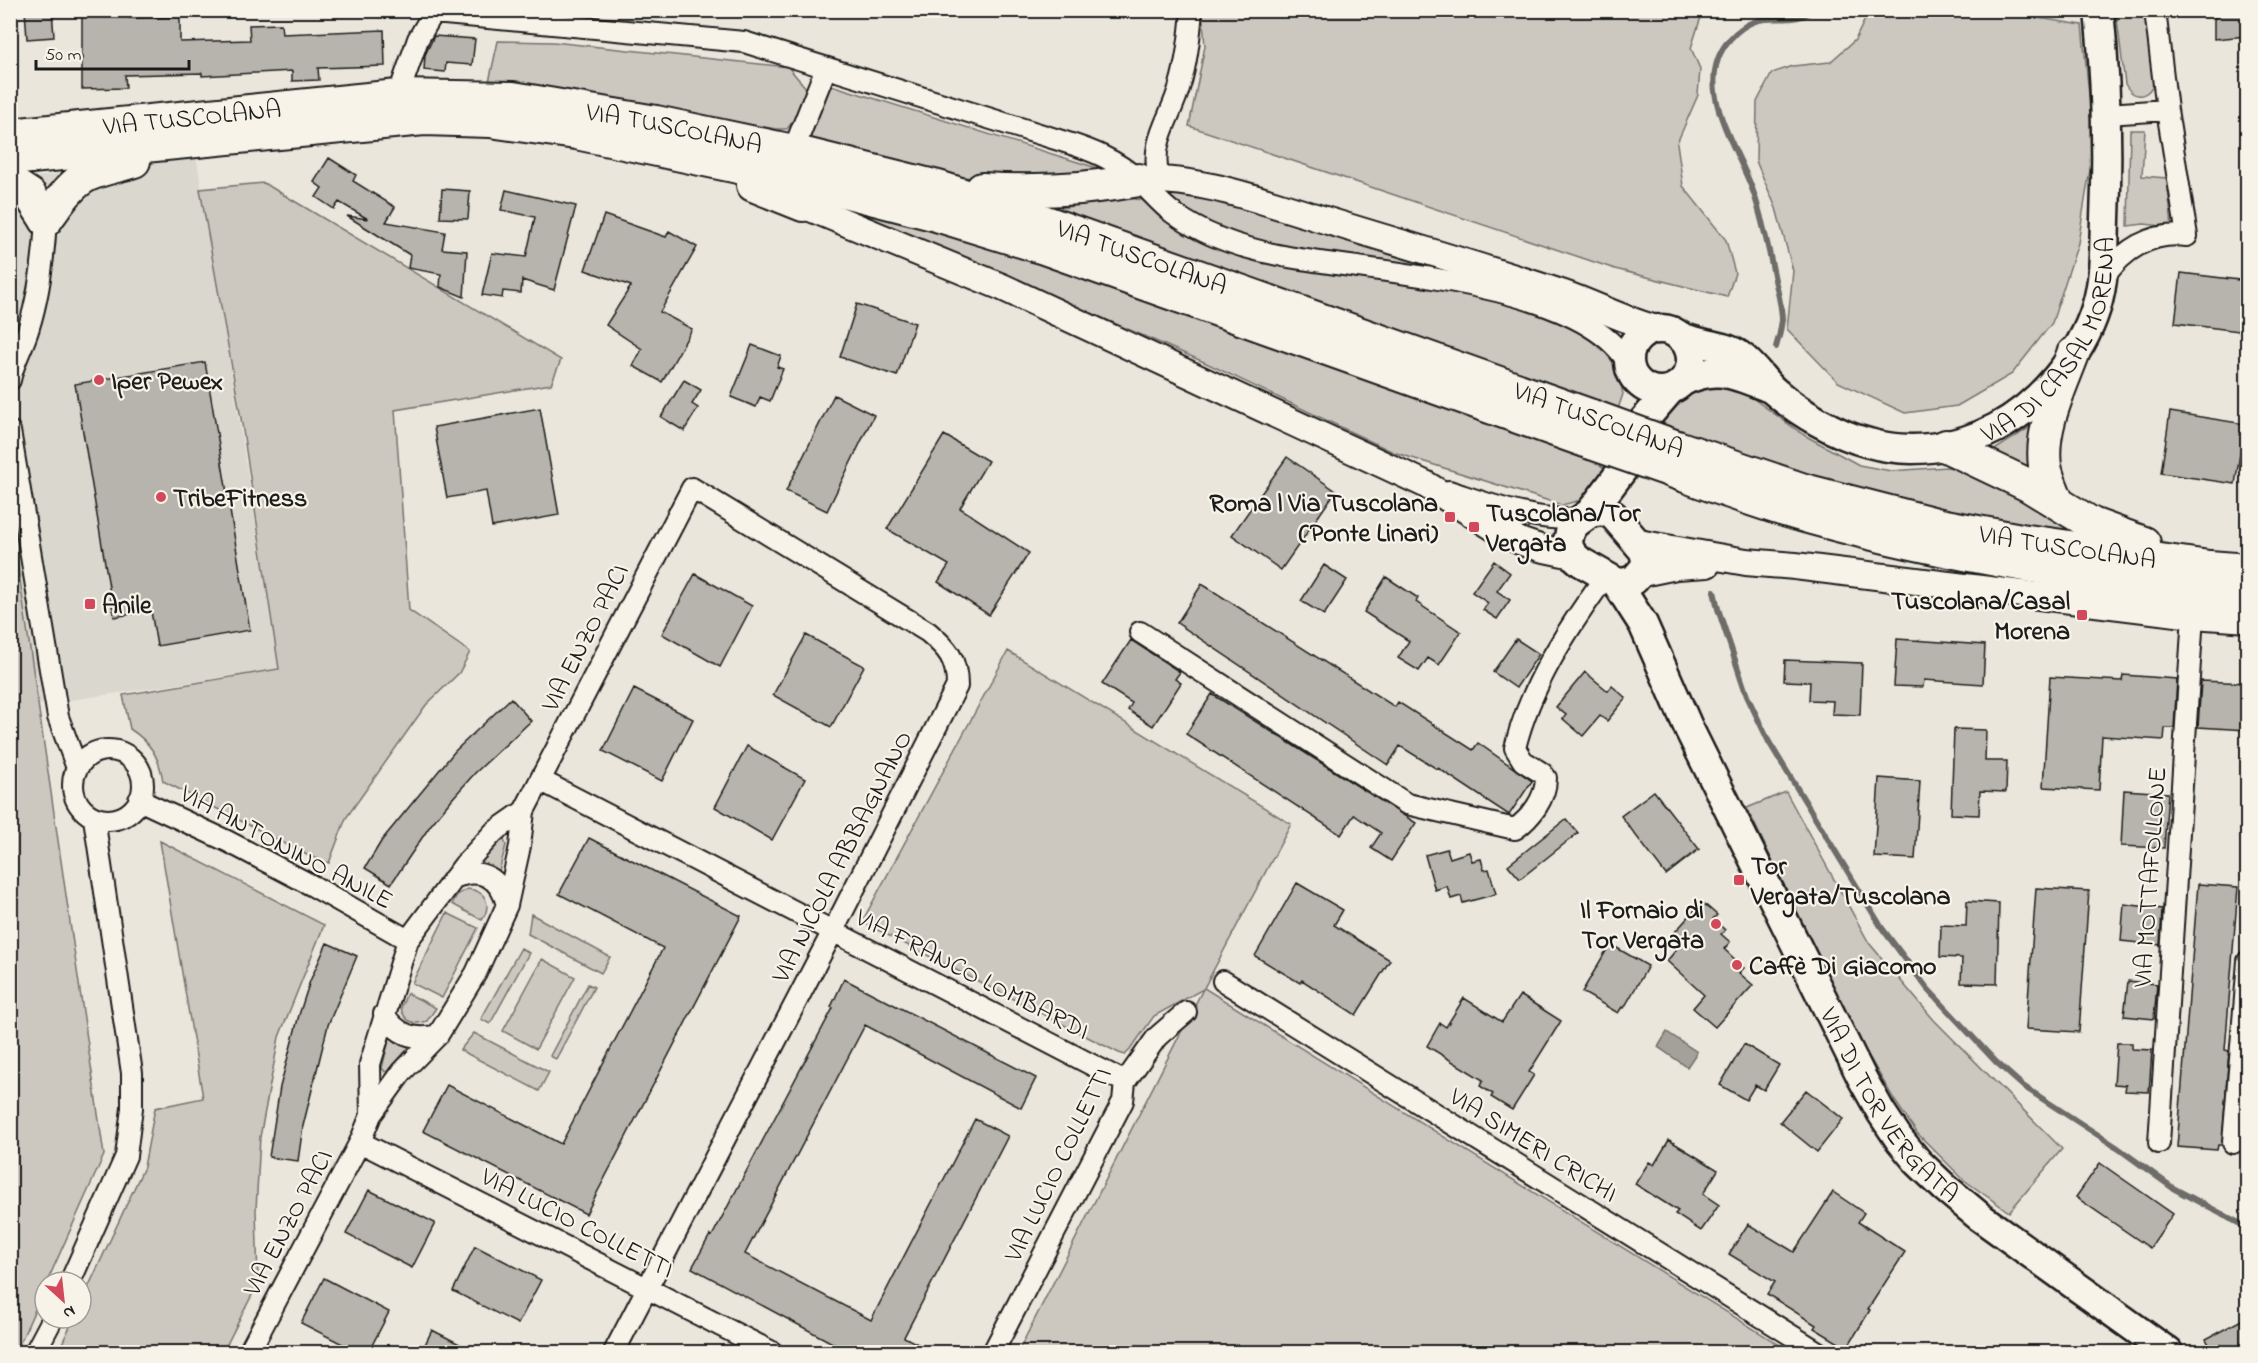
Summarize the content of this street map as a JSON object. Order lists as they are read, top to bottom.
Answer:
{
  "streets": {
    "main road": ["VIA TUSCOLANA", "VIA DI CASAL MORENA", "VIA DI TOR VERGATA"],
    "street": [
      "VIA ENZO PACI",
      "VIA ANTONINO ANILE",
      "VIA NICOLA ABBAGNANO",
      "VIA MOTTAFOLLONE",
      "VIA FRANCO LOMBARDI",
      "VIA SIMERI CRICHI",
      "VIA LUCIO COLLETTI"
    ]
  },
  "crossings": [
    ["VIA TUSCOLANA", "VIA DI CASAL MORENA"],
    ["VIA TUSCOLANA", "VIA MOTTAFOLLONE"],
    ["VIA TUSCOLANA", "VIA DI TOR VERGATA"],
    ["VIA ENZO PACI", "VIA ANTONINO ANILE"],
    ["VIA ENZO PACI", "VIA NICOLA ABBAGNANO"],
    ["VIA ENZO PACI", "VIA FRANCO LOMBARDI"],
    ["VIA ENZO PACI", "VIA LUCIO COLLETTI"],
    ["VIA NICOLA ABBAGNANO", "VIA FRANCO LOMBARDI"],
    ["VIA NICOLA ABBAGNANO", "VIA LUCIO COLLETTI"],
    ["VIA FRANCO LOMBARDI", "VIA LUCIO COLLETTI"]
  ],
  "places": {
    "other": [
      "Iper Pewex",
      "TribeFitness",
      "Il Fornaio di Tor Vergata",
      "Caffè Di Giacomo"
    ],
    "transit": [
      "Roma | Via Tuscolana (Ponte Linari)",
      "Tuscolana/Tor Vergata",
      "Anile",
      "Tuscolana/Casal Morena",
      "Tor Vergata/Tuscolana"
    ]
  },
  "scale_bar": "50 m",
  "north": "bottom right"
}
